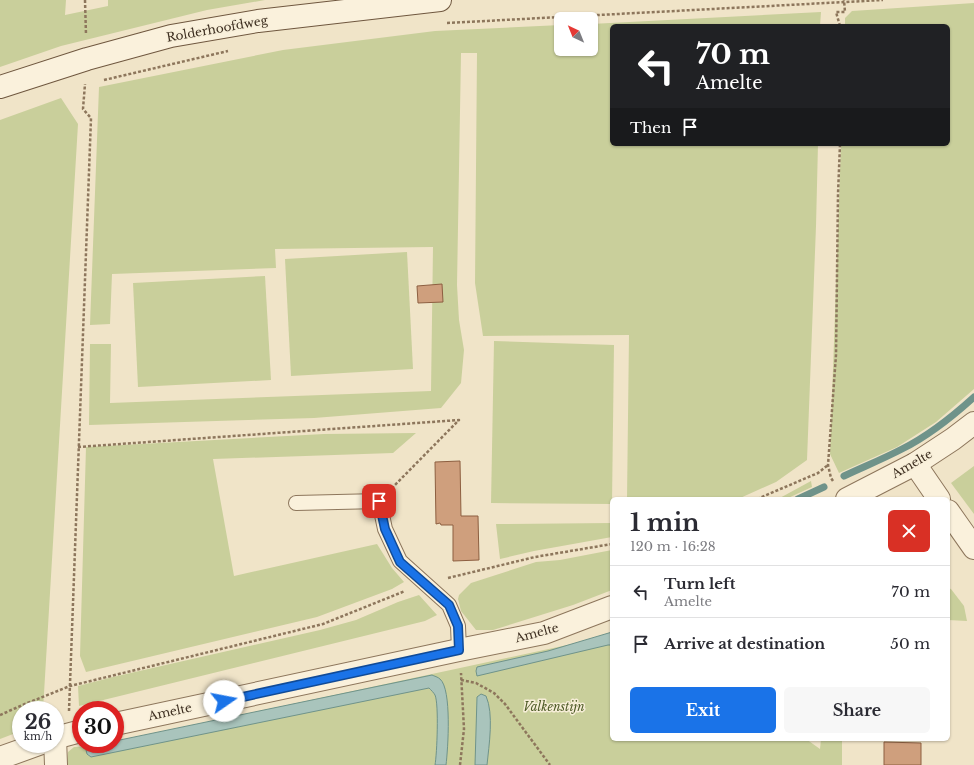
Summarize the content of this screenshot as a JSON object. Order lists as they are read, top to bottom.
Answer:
{
  "streets": {
    "street": ["Rolderhoofdweg", "Amelte"]
  },
  "parks": ["Valkenstijn"],
  "north": "top left",
  "page": {
    "turn": ["70 m", "Amelte"],
    "then": "Then",
    "heading": ["1 min", "120 m · 16:28"],
    "list": [
      {
        "name": "Turn left",
        "note": "Amelte",
        "value": "70 m"
      },
      {
        "name": "Arrive at destination",
        "value": "50 m"
      }
    ],
    "buttons": ["Exit", "Share"],
    "speed": "26 km/h",
    "limit": "30"
  }
}
